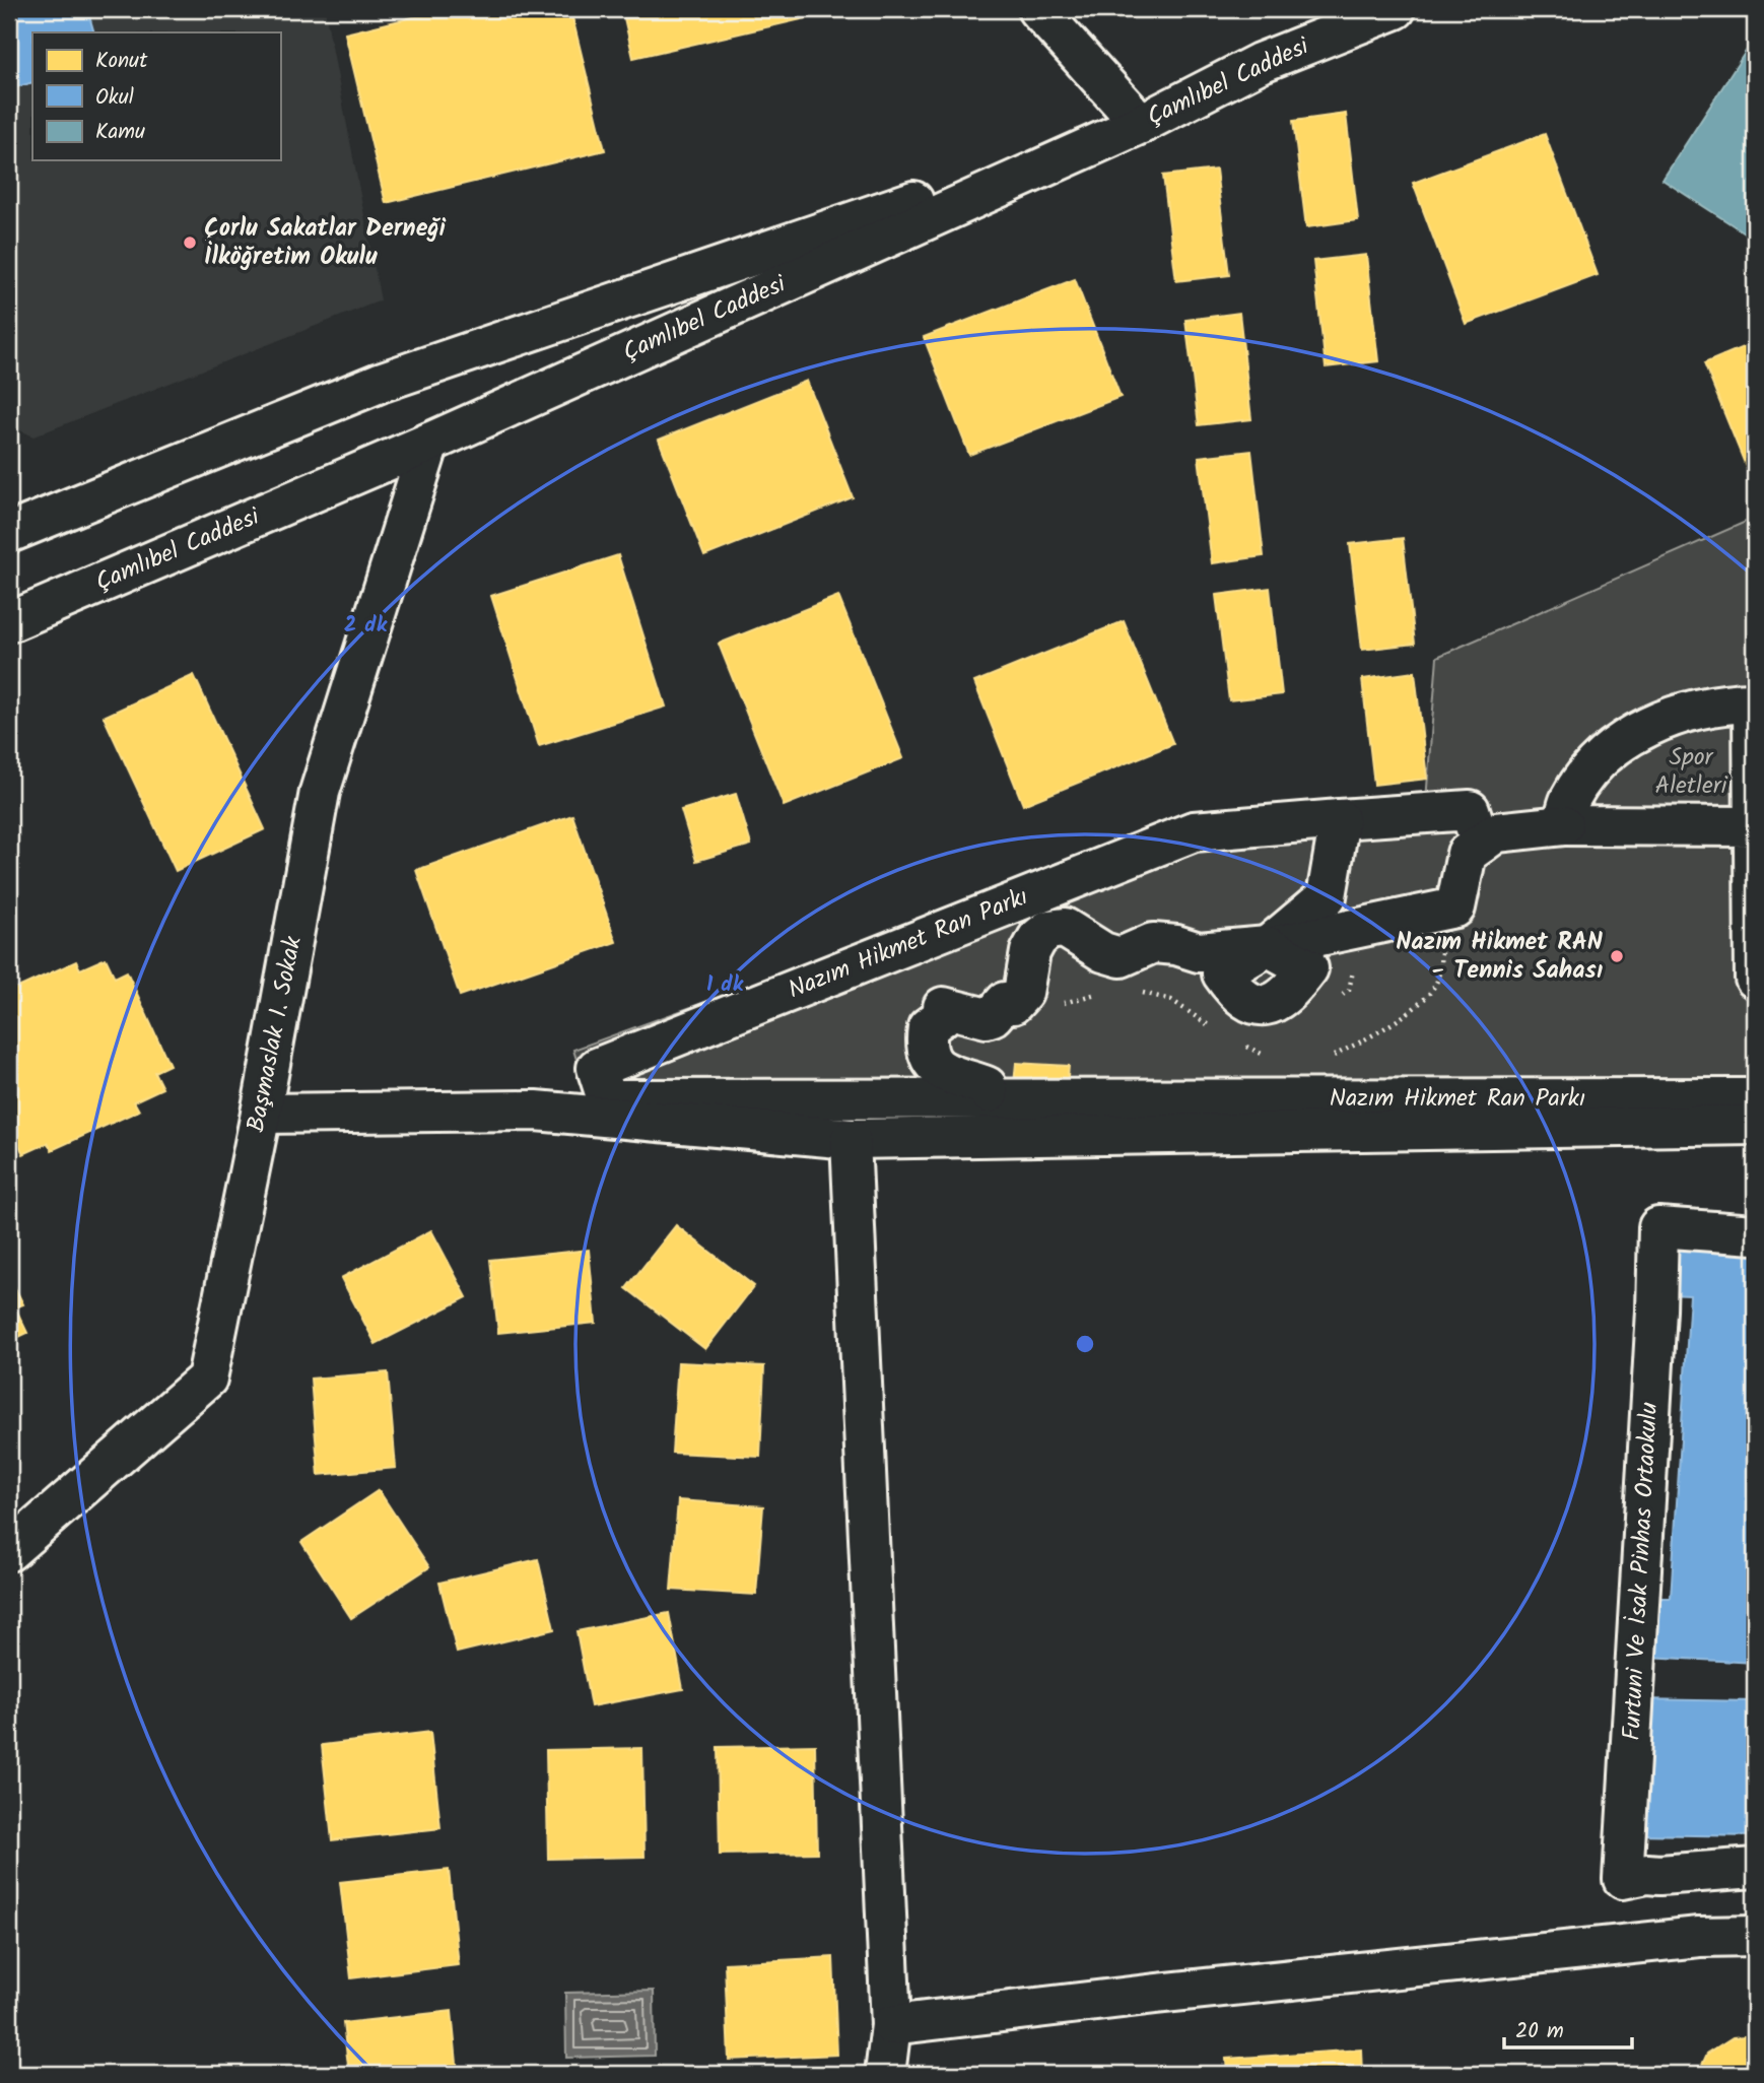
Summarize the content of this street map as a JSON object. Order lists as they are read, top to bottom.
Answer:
{
  "streets": {
    "street": [
      "Çamlıbel Caddesi",
      "Nazım Hikmet Ran Parkı",
      "Başmaslak 1. Sokak",
      "Furtuni Ve İsak Pinhas Ortaokulu"
    ]
  },
  "crossings": [
    ["Çamlıbel Caddesi", "Başmaslak 1. Sokak"]
  ],
  "parks": ["Spor Aletleri"],
  "places": ["Çorlu Sakatlar Derneği İlköğretim Okulu", "Nazım Hikmet RAN - Tennis Sahası"],
  "legend": ["Konut", "Okul", "Kamu"],
  "scale_bar": "20 m",
  "rings": ["2 dk", "1 dk"]
}
